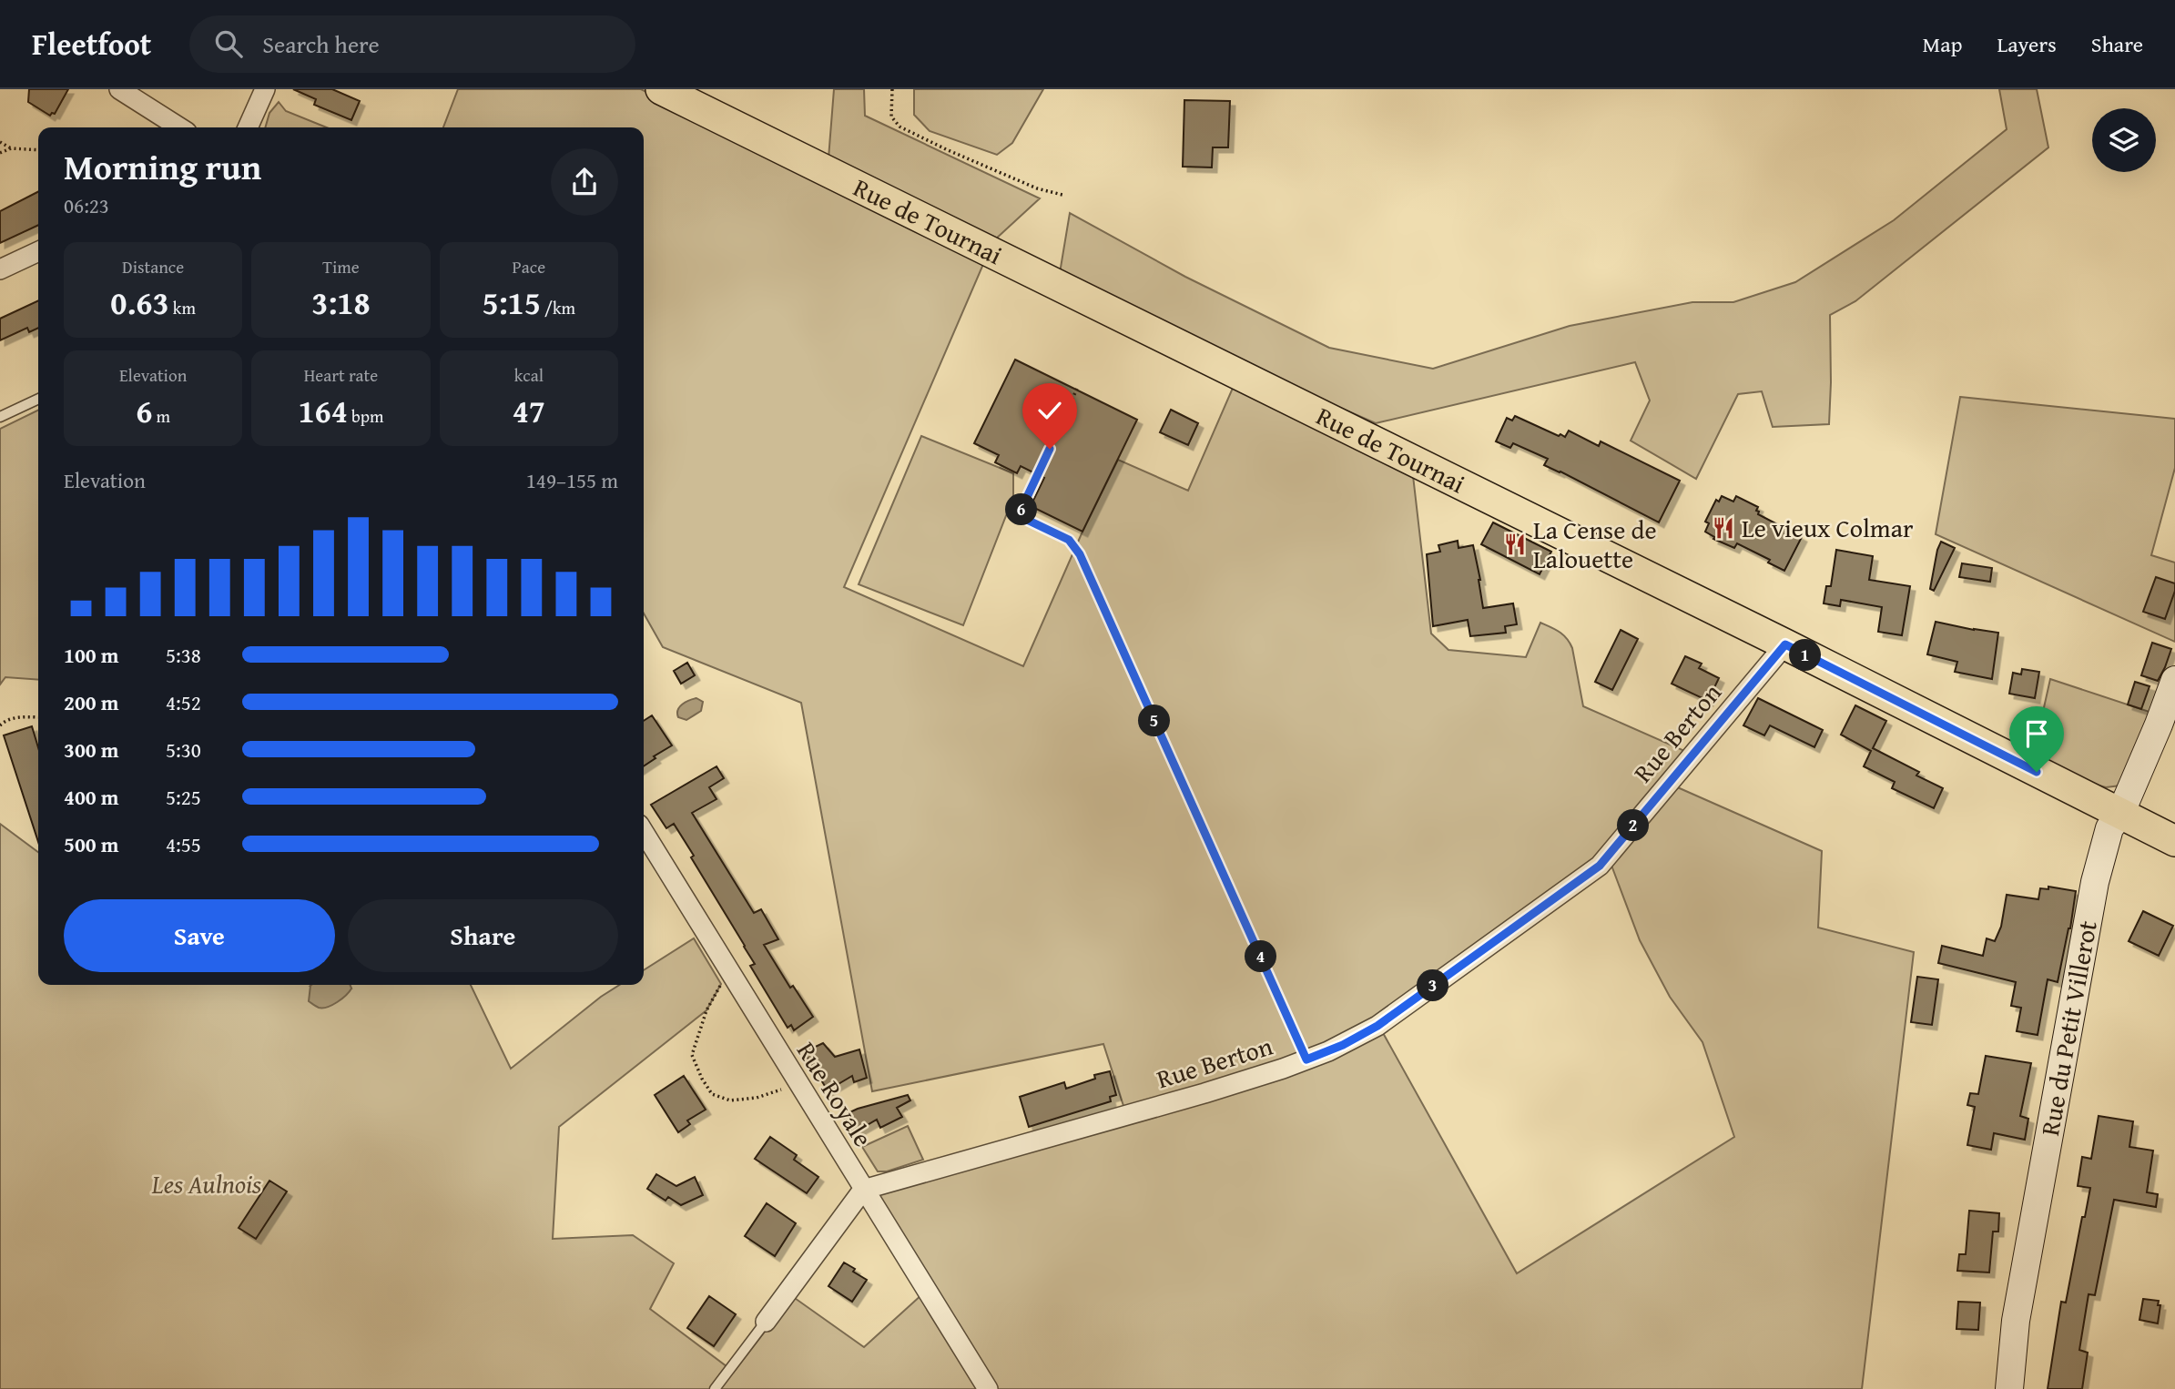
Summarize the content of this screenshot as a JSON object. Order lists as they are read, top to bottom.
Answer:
{
  "streets": {
    "main road": ["Rue de Tournai"],
    "street": ["Rue Berton", "Rue du Petit Villerot", "Rue Royale"]
  },
  "crossings": [
    ["Rue de Tournai", "Rue Berton"],
    ["Rue de Tournai", "Rue du Petit Villerot"],
    ["Rue Berton", "Rue Royale"]
  ],
  "parks": ["Les Aulnois"],
  "places": {
    "restaurant": ["Le vieux Colmar", "La Cense de Lalouette"]
  },
  "page": {
    "header": "Fleetfoot",
    "search": "Search here",
    "nav": ["Map", "Layers", "Share"],
    "heading": ["Morning run", "06:23"],
    "stats": [
      ["Distance", "0.63 km"],
      ["Time", "3:18"],
      ["Pace", "5:15 /km"],
      ["Elevation", "6 m"],
      ["Heart rate", "164 bpm"],
      ["kcal", "47"]
    ],
    "chart": ["Elevation", "149–155 m"],
    "pins": [
      "6",
      "1",
      "5",
      "2",
      "4",
      "3"
    ],
    "list": [
      {
        "name": "100 m",
        "note": "5:38"
      },
      {
        "name": "200 m",
        "note": "4:52"
      },
      {
        "name": "300 m",
        "note": "5:30"
      },
      {
        "name": "400 m",
        "note": "5:25"
      },
      {
        "name": "500 m",
        "note": "4:55"
      }
    ],
    "buttons": ["Save", "Share"]
  }
}
